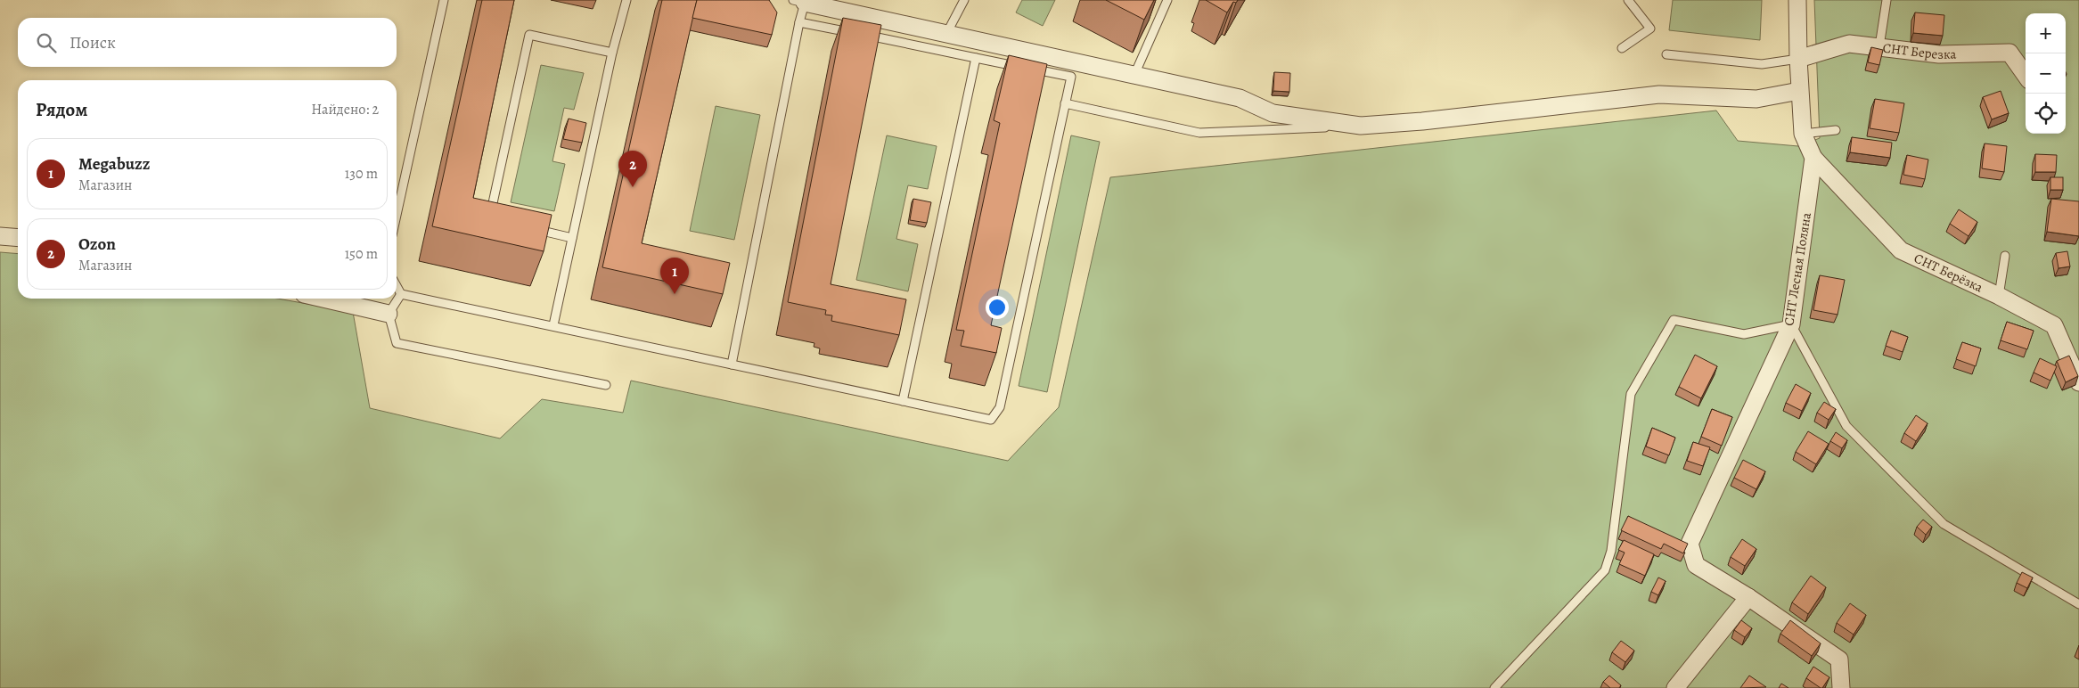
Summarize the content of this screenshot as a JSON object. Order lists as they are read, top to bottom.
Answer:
{
  "streets": {
    "street": ["СНТ Березка", "СНТ Лесная Поляна", "СНТ Берёзка"]
  },
  "crossings": [
    ["СНТ Лесная Поляна", "СНТ Берёзка"]
  ],
  "page": {
    "map_buttons": ["+", "−"],
    "search": "Поиск",
    "heading": ["Рядом", "Найдено: 2"],
    "list": [
      {
        "mark": "1",
        "name": "Megabuzz",
        "note": "Магазин",
        "value": "130 m"
      },
      {
        "mark": "2",
        "name": "Ozon",
        "note": "Магазин",
        "value": "150 m"
      }
    ],
    "pins": ["2", "1"]
  }
}
